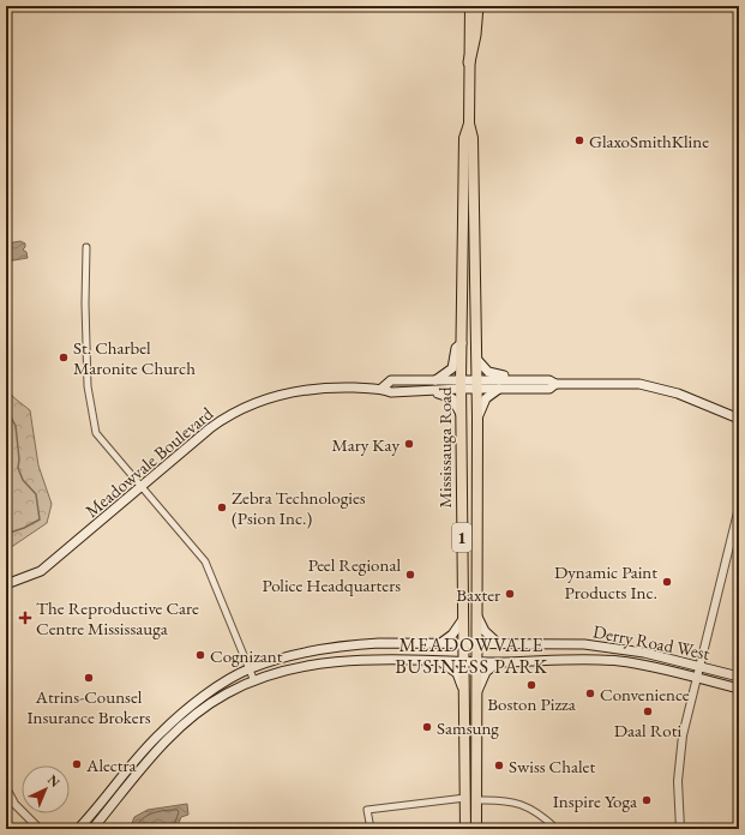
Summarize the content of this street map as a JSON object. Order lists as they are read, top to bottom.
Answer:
{
  "streets": {
    "main road": [
      "Mississauga Road",
      "Meadowvale Boulevard",
      "1",
      "Derry Road West"
    ]
  },
  "crossings": [
    ["Mississauga Road", "Meadowvale Boulevard"],
    ["Mississauga Road", "Derry Road West"]
  ],
  "districts": ["MEADOWVALE BUSINESS PARK"],
  "places": {
    "other": [
      "GlaxoSmithKline",
      "St. Charbel Maronite Church",
      "Mary Kay",
      "Zebra Technologies (Psion Inc.)",
      "Peel Regional Police Headquarters",
      "Dynamic Paint Products Inc.",
      "Baxter",
      "Cognizant",
      "Atrins-Counsel Insurance Brokers",
      "Boston Pizza",
      "Convenience",
      "Daal Roti",
      "Samsung",
      "Alectra",
      "Swiss Chalet",
      "Inspire Yoga"
    ],
    "health": ["The Reproductive Care Centre Mississauga"]
  },
  "north": "top right"
}
